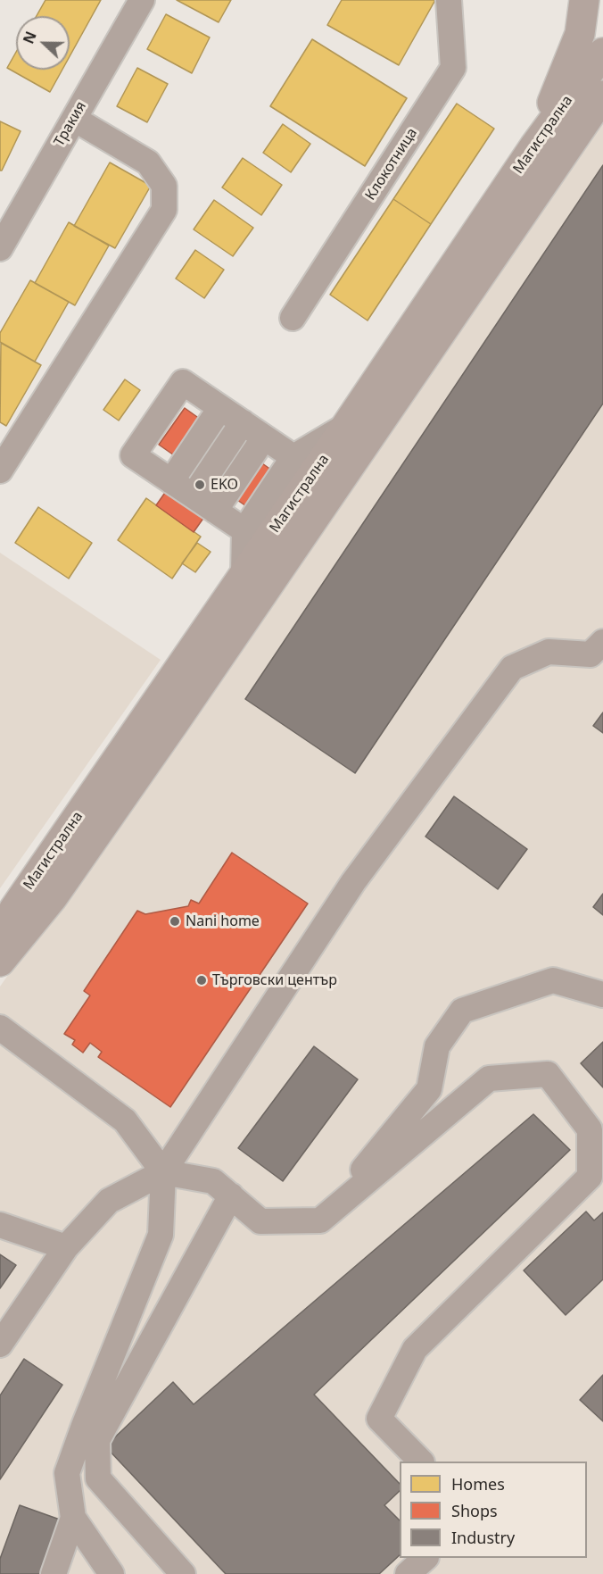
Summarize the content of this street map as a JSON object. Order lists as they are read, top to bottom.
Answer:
{
  "streets": {
    "main road": ["Магистрална"],
    "street": ["Тракия", "Клокотница"]
  },
  "places": ["EKO", "Nani home", "Търговски център"],
  "legend": ["Homes", "Shops", "Industry"],
  "north": "left"
}
